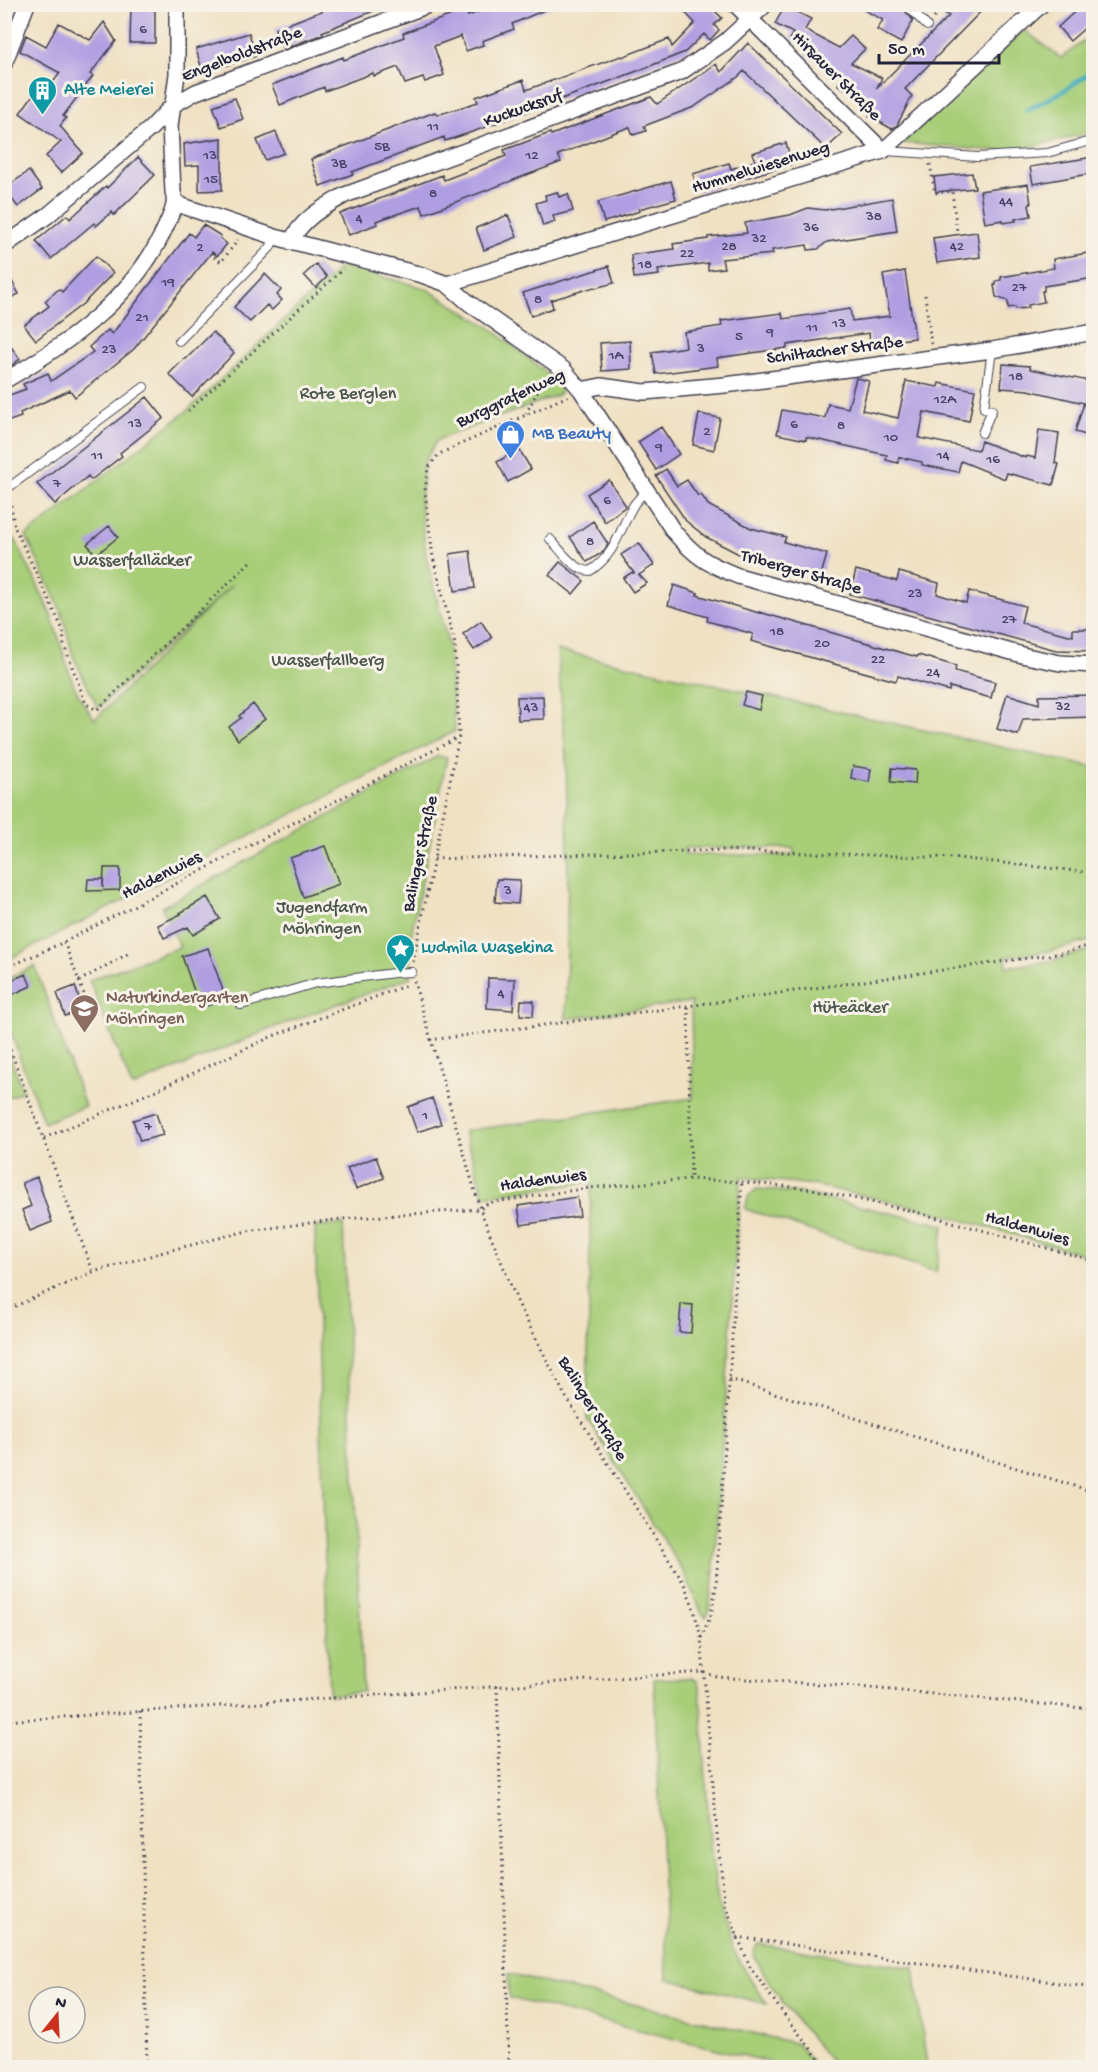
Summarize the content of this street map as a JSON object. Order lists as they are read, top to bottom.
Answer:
{
  "streets": {
    "street": [
      "Engelboldstraße",
      "Hirsauer Straße",
      "Kuckucksruf",
      "Hummelwiesenweg",
      "Schiltacher Straße",
      "Burggrafenweg",
      "Triberger Straße"
    ],
    "path": ["Balinger Straße", "Haldenwies"]
  },
  "crossings": [
    ["Hirsauer Straße", "Kuckucksruf"],
    ["Hirsauer Straße", "Hummelwiesenweg"],
    ["Kuckucksruf", "Burggrafenweg"],
    ["Hummelwiesenweg", "Burggrafenweg"],
    ["Schiltacher Straße", "Burggrafenweg"],
    ["Schiltacher Straße", "Triberger Straße"],
    ["Burggrafenweg", "Triberger Straße"],
    ["Burggrafenweg", "Balinger Straße"],
    ["Burggrafenweg", "Haldenwies"],
    ["Balinger Straße", "Haldenwies"]
  ],
  "parks": [
    "Rote Berglen",
    "Wasserfalläcker",
    "Wasserfallberg",
    "Jugendfarm Möhringen",
    "Hüteäcker"
  ],
  "places": {
    "building": ["Alte Meierei"],
    "shop": ["MB Beauty"],
    "place": ["Ludmila Wasekina"],
    "school or university": ["Naturkindergarten Möhringen"]
  },
  "house_numbers": [
    "6",
    "11",
    "5B",
    "13",
    "12",
    "3B",
    "15",
    "8",
    "44",
    "38",
    "4",
    "36",
    "32",
    "28",
    "42",
    "2",
    "22",
    "18",
    "19",
    "27",
    "8",
    "21",
    "13",
    "11",
    "9",
    "5",
    "3",
    "23",
    "1A",
    "18",
    "12A",
    "13",
    "6",
    "8",
    "2",
    "10",
    "9",
    "11",
    "14",
    "16",
    "7",
    "6",
    "8",
    "23",
    "27",
    "18",
    "20",
    "22",
    "24",
    "32",
    "43",
    "3",
    "4",
    "1",
    "7"
  ],
  "scale_bar": "50 m",
  "north": "top"
}
